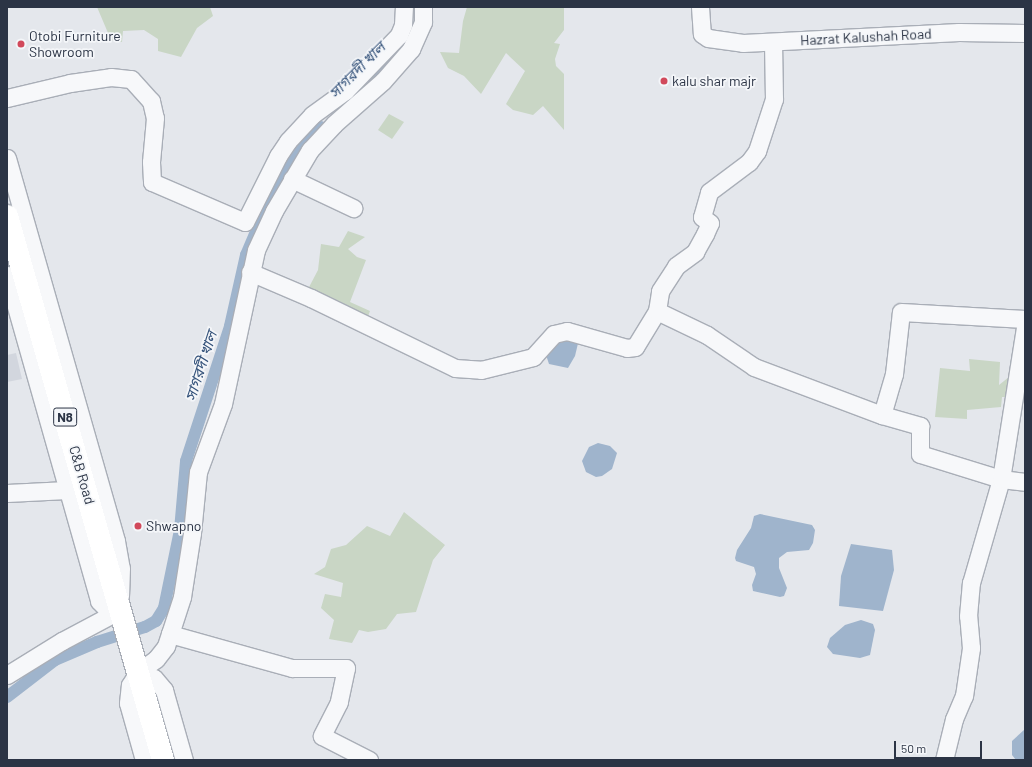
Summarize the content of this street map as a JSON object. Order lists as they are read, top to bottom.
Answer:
{
  "streets": {
    "highway": ["N8", "C&B Road"],
    "street": ["Hazrat Kalushah Road"]
  },
  "crossings": [
    ["N8", "C&B Road"]
  ],
  "water": ["সাগরদী খাল"],
  "places": ["Otobi Furniture Showroom", "kalu shar majr", "Shwapno"],
  "scale_bar": "50 m"
}
